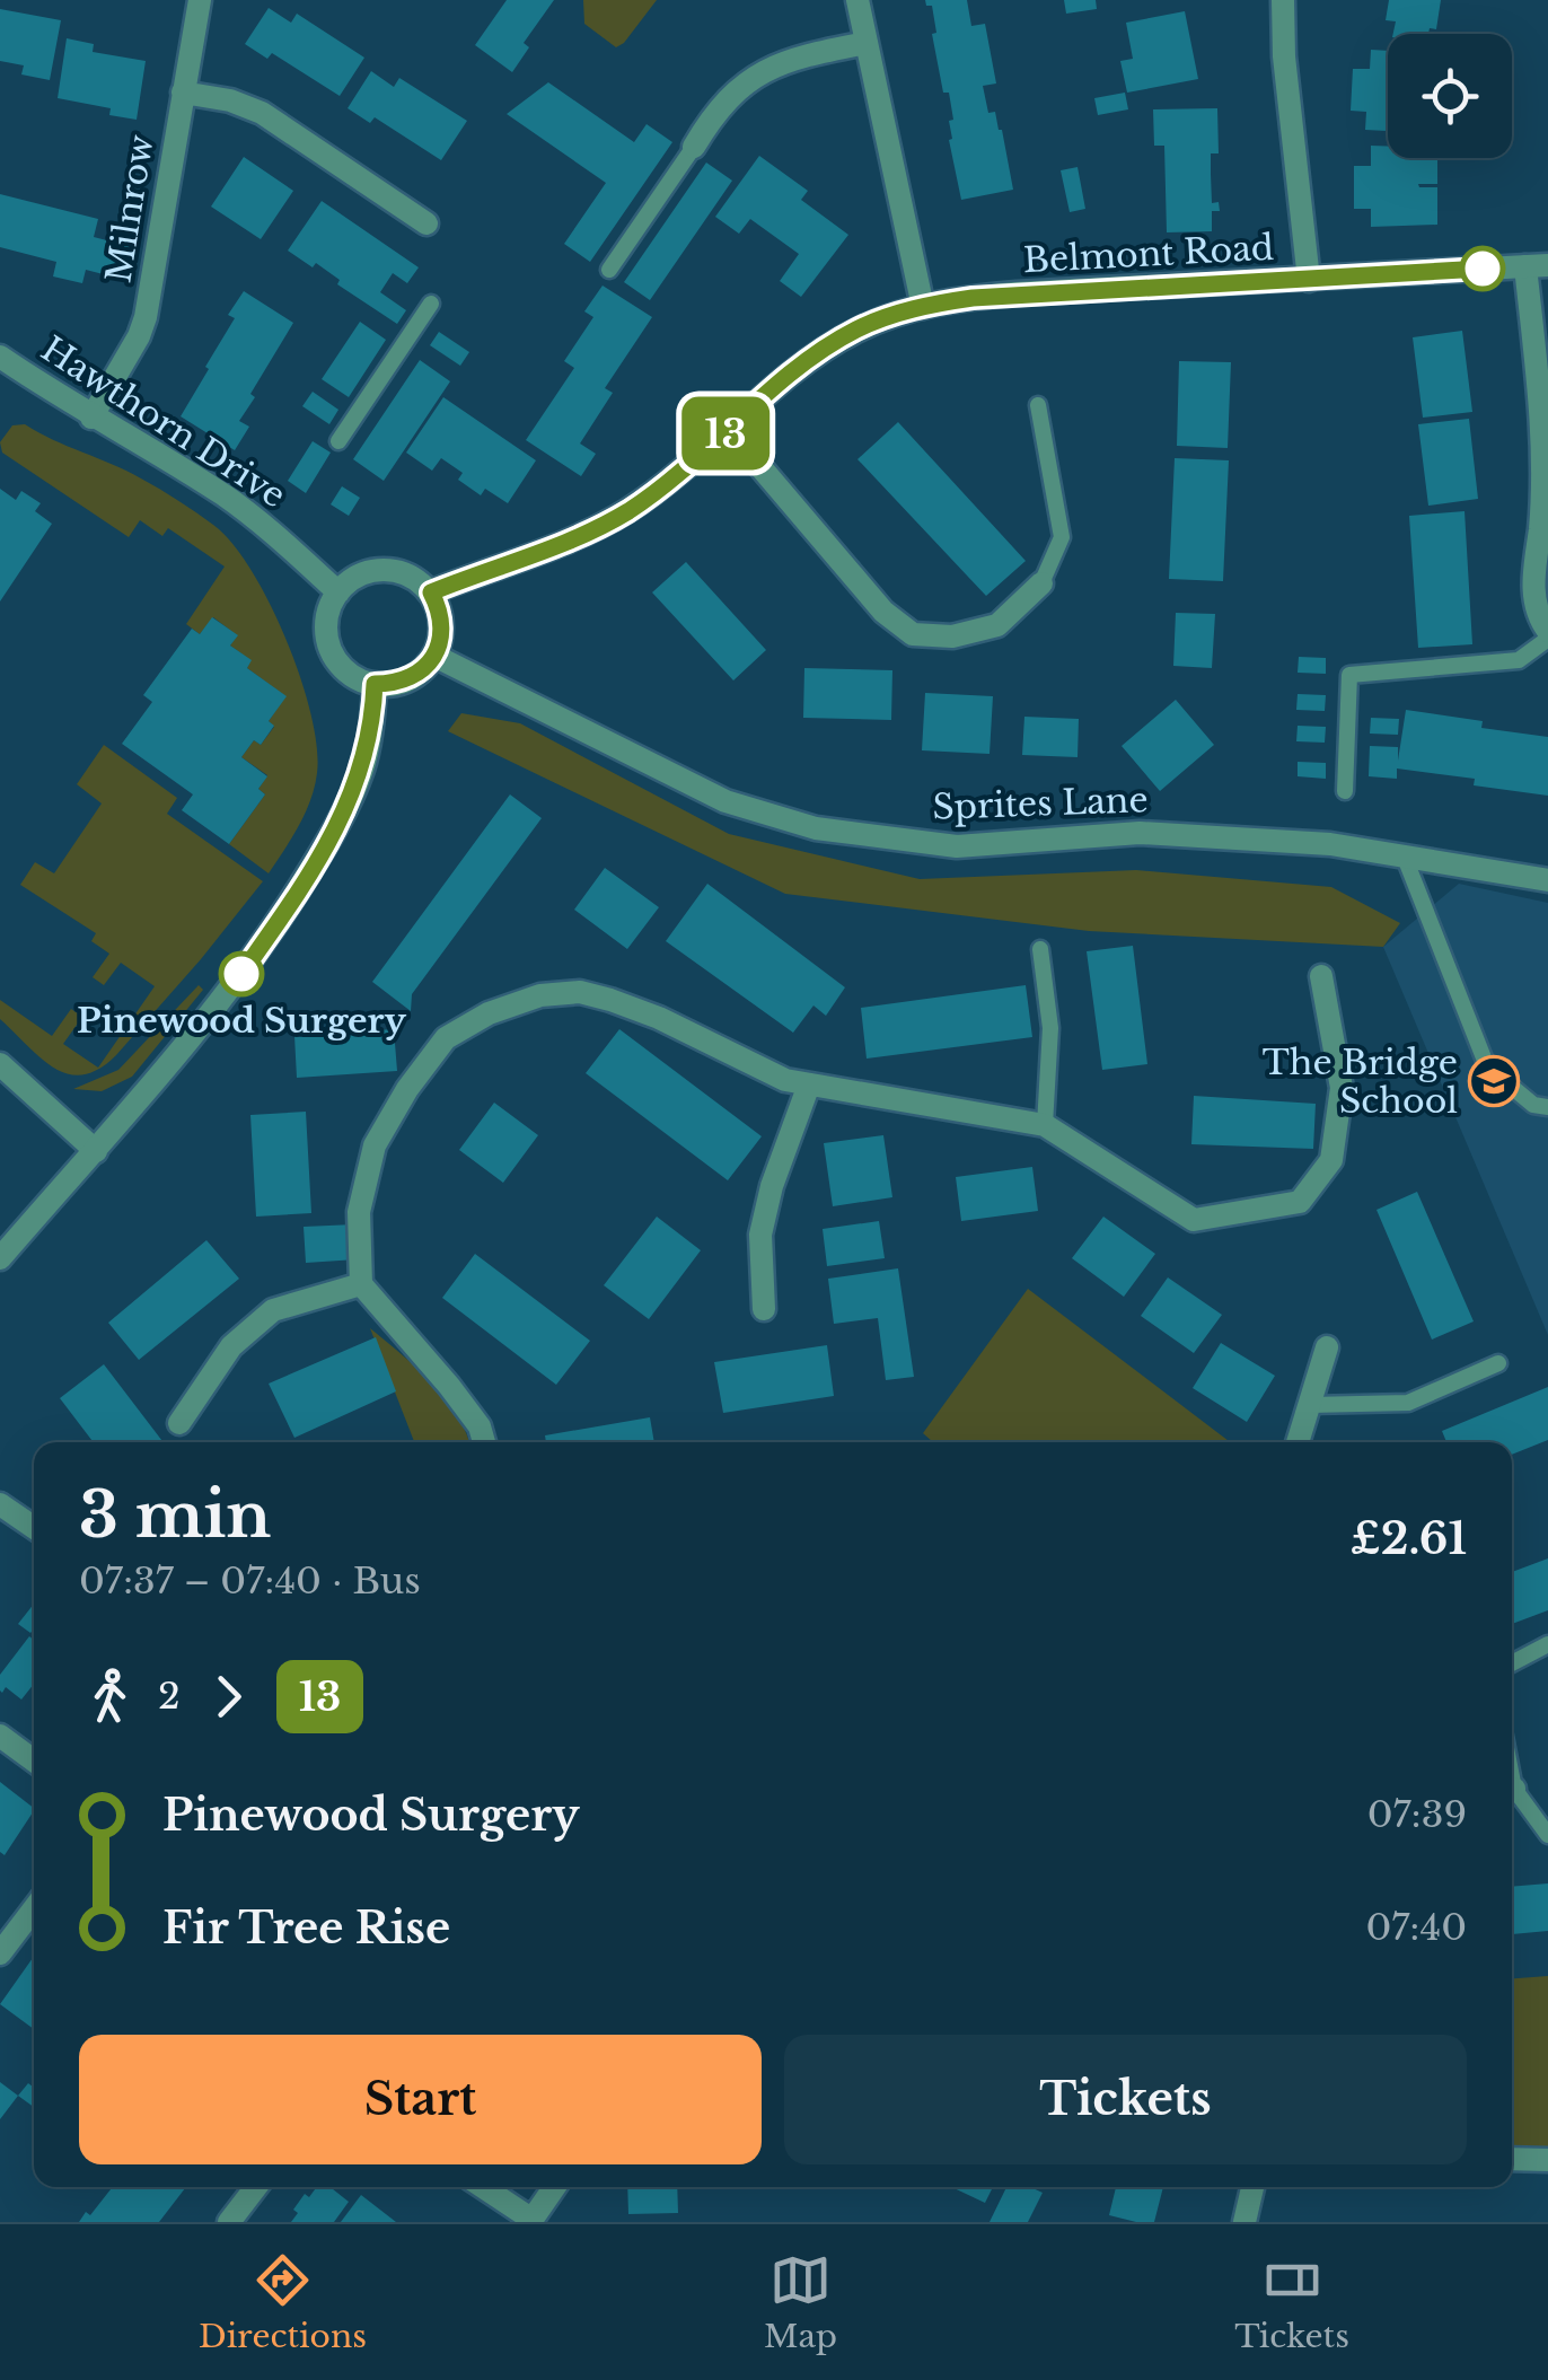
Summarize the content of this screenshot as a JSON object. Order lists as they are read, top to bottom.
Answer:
{
  "streets": {
    "street": [
      "Milnrow",
      "Belmont Road",
      "Hawthorn Drive",
      "Sprites Lane"
    ]
  },
  "crossings": [
    ["Milnrow", "Hawthorn Drive"],
    ["Belmont Road", "Hawthorn Drive"],
    ["Belmont Road", "Sprites Lane"],
    ["Hawthorn Drive", "Sprites Lane"]
  ],
  "places": {
    "other": ["Pinewood Surgery"],
    "school or university": ["The Bridge School"]
  },
  "lines": ["bus line 13"],
  "page": {
    "on_map": "13",
    "heading": ["3 min", "07:37 – 07:40 · Bus", "£2.61"],
    "legs": ["2", "13"],
    "list": [
      {
        "name": "Pinewood Surgery",
        "value": "07:39"
      },
      {
        "name": "Fir Tree Rise",
        "value": "07:40"
      }
    ],
    "buttons": ["Start", "Tickets"],
    "tabs": ["Directions", "Map", "Tickets"]
  }
}
